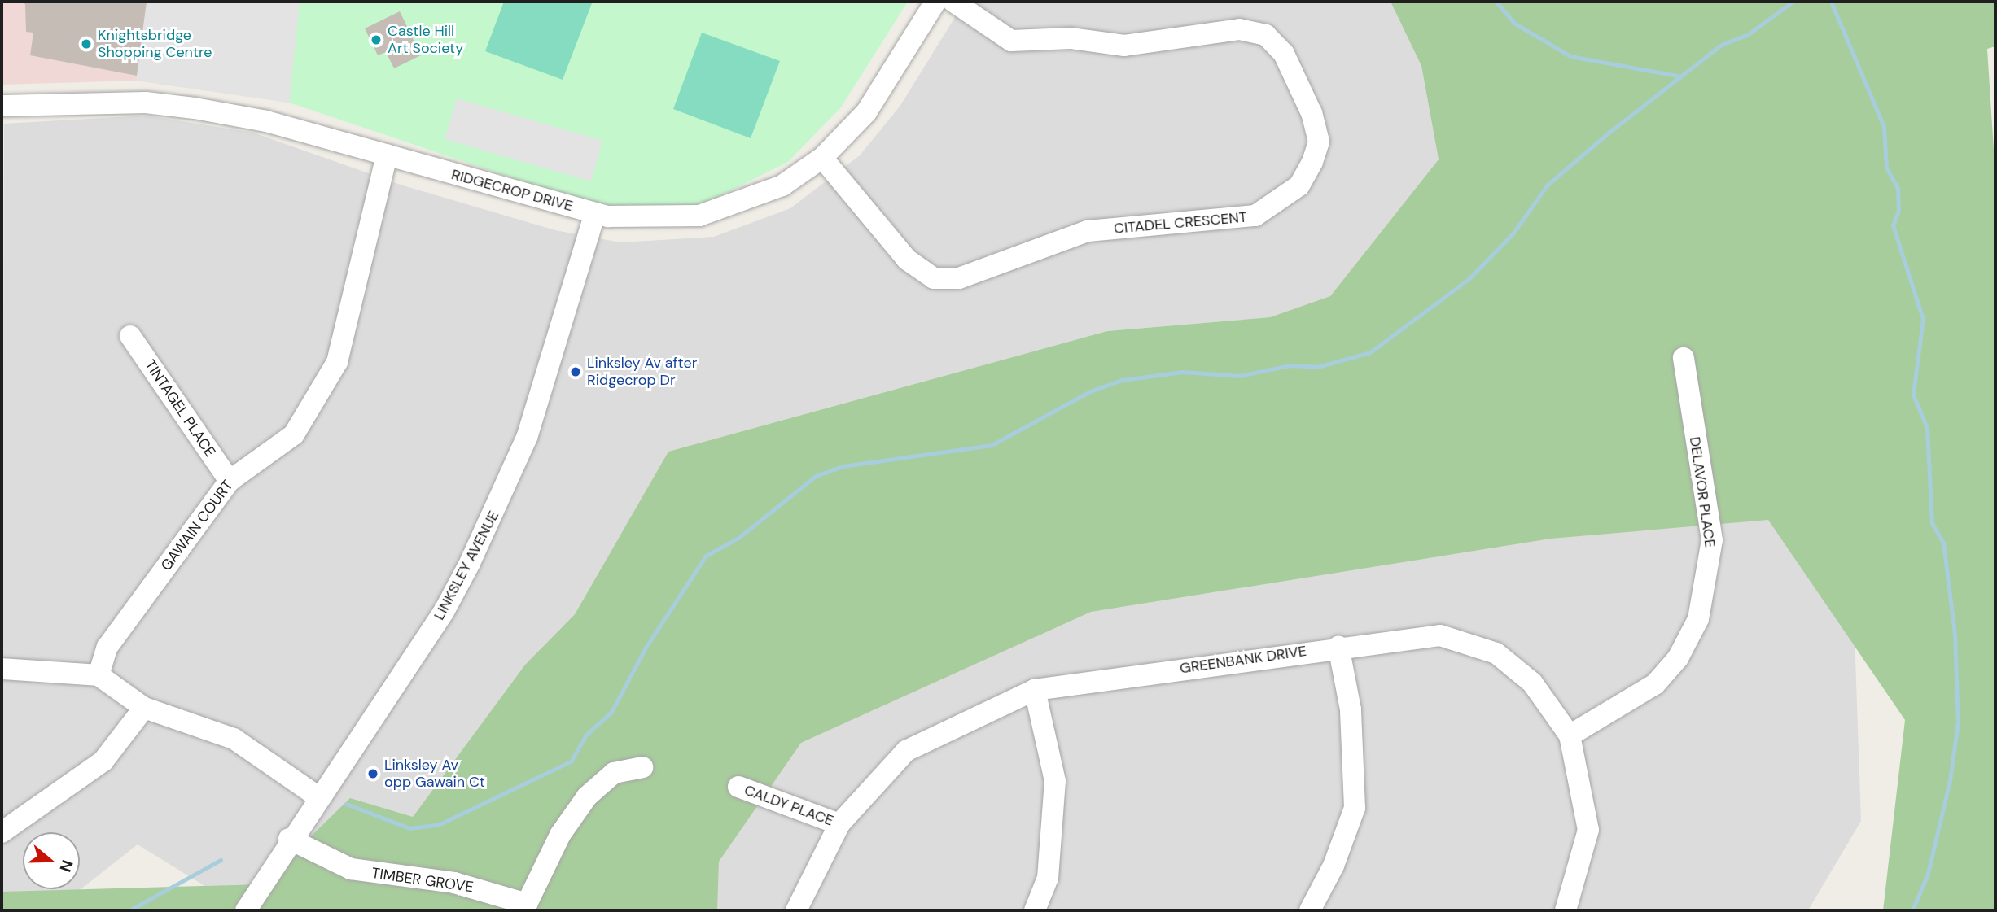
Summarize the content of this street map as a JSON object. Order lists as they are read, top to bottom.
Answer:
{
  "streets": {
    "street": [
      "RIDGECROP DRIVE",
      "CITADEL CRESCENT",
      "TINTAGEL PLACE",
      "DELAVOR PLACE",
      "GAWAIN COURT",
      "LINKSLEY AVENUE",
      "GREENBANK DRIVE",
      "CALDY PLACE",
      "TIMBER GROVE"
    ]
  },
  "crossings": [
    ["RIDGECROP DRIVE", "CITADEL CRESCENT"],
    ["RIDGECROP DRIVE", "GAWAIN COURT"],
    ["RIDGECROP DRIVE", "LINKSLEY AVENUE"],
    ["TINTAGEL PLACE", "GAWAIN COURT"],
    ["DELAVOR PLACE", "GREENBANK DRIVE"],
    ["LINKSLEY AVENUE", "TIMBER GROVE"],
    ["GREENBANK DRIVE", "CALDY PLACE"]
  ],
  "places": [
    "Castle Hill Art Society",
    "Knightsbridge Shopping Centre",
    "Linksley Av after Ridgecrop Dr",
    "Linksley Av opp Gawain Ct"
  ],
  "north": "right"
}
